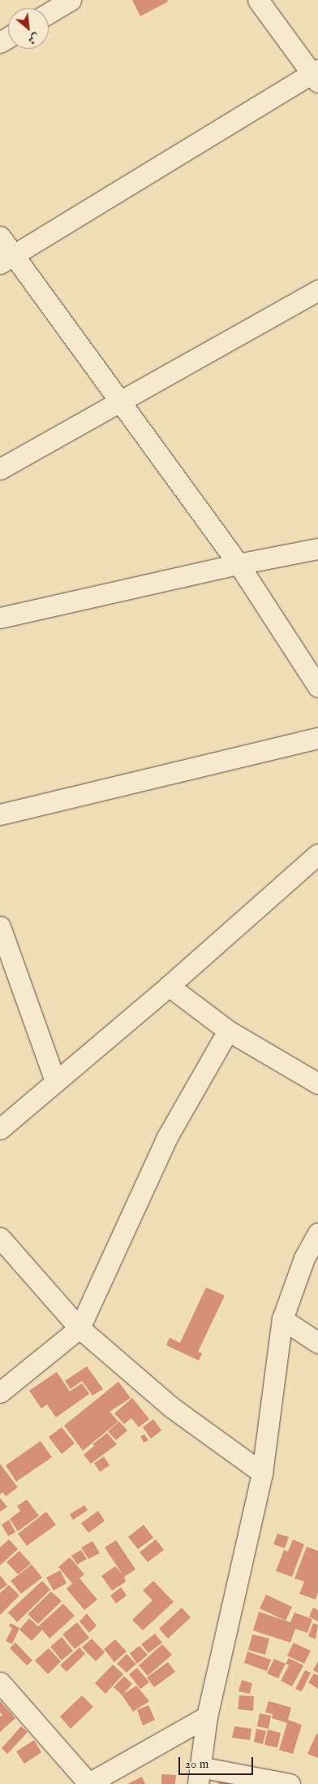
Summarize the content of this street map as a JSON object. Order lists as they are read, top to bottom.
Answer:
{
  "scale_bar": "20 m",
  "north": "bottom right"
}
